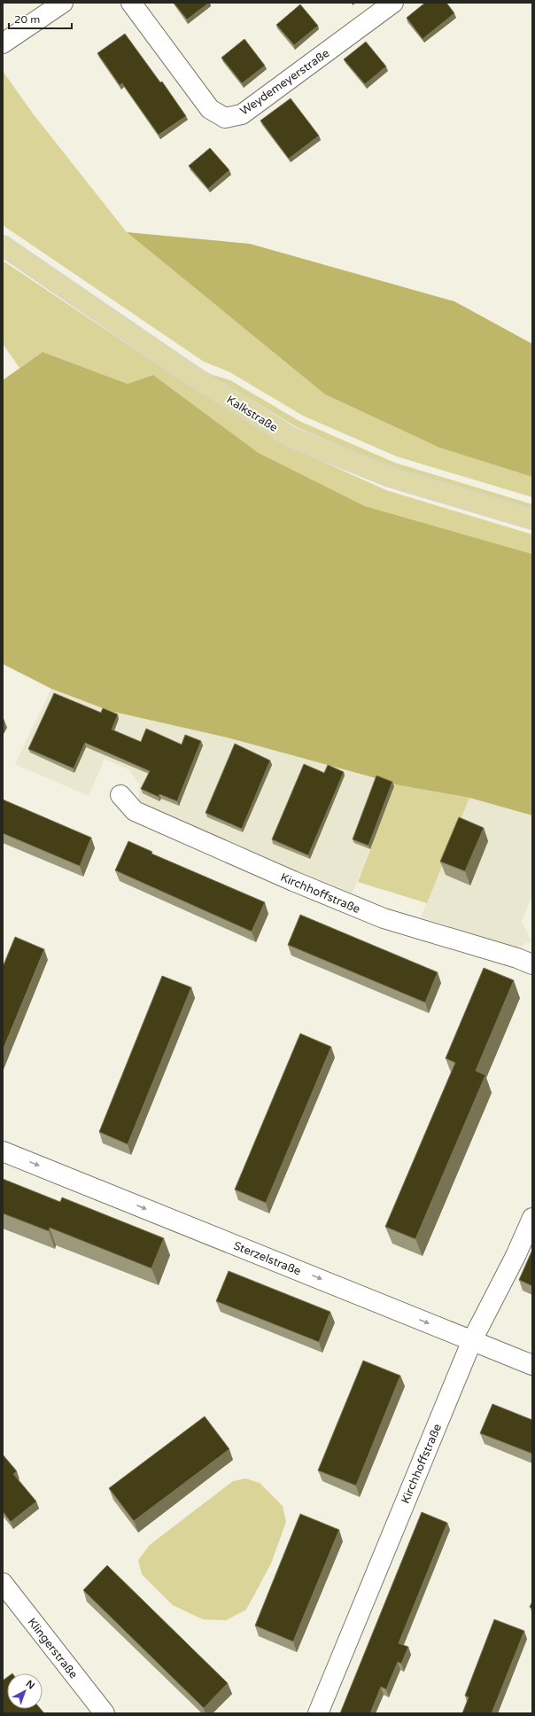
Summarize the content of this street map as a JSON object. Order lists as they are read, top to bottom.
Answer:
{
  "streets": {
    "main road": ["Kalkstraße"],
    "street": [
      "Weydemeyerstraße",
      "Kirchhoffstraße",
      "Sterzelstraße",
      "Klingerstraße"
    ]
  },
  "crossings": [
    ["Kirchhoffstraße", "Sterzelstraße"]
  ],
  "one_way": ["Sterzelstraße"],
  "scale_bar": "20 m",
  "north": "top right"
}
